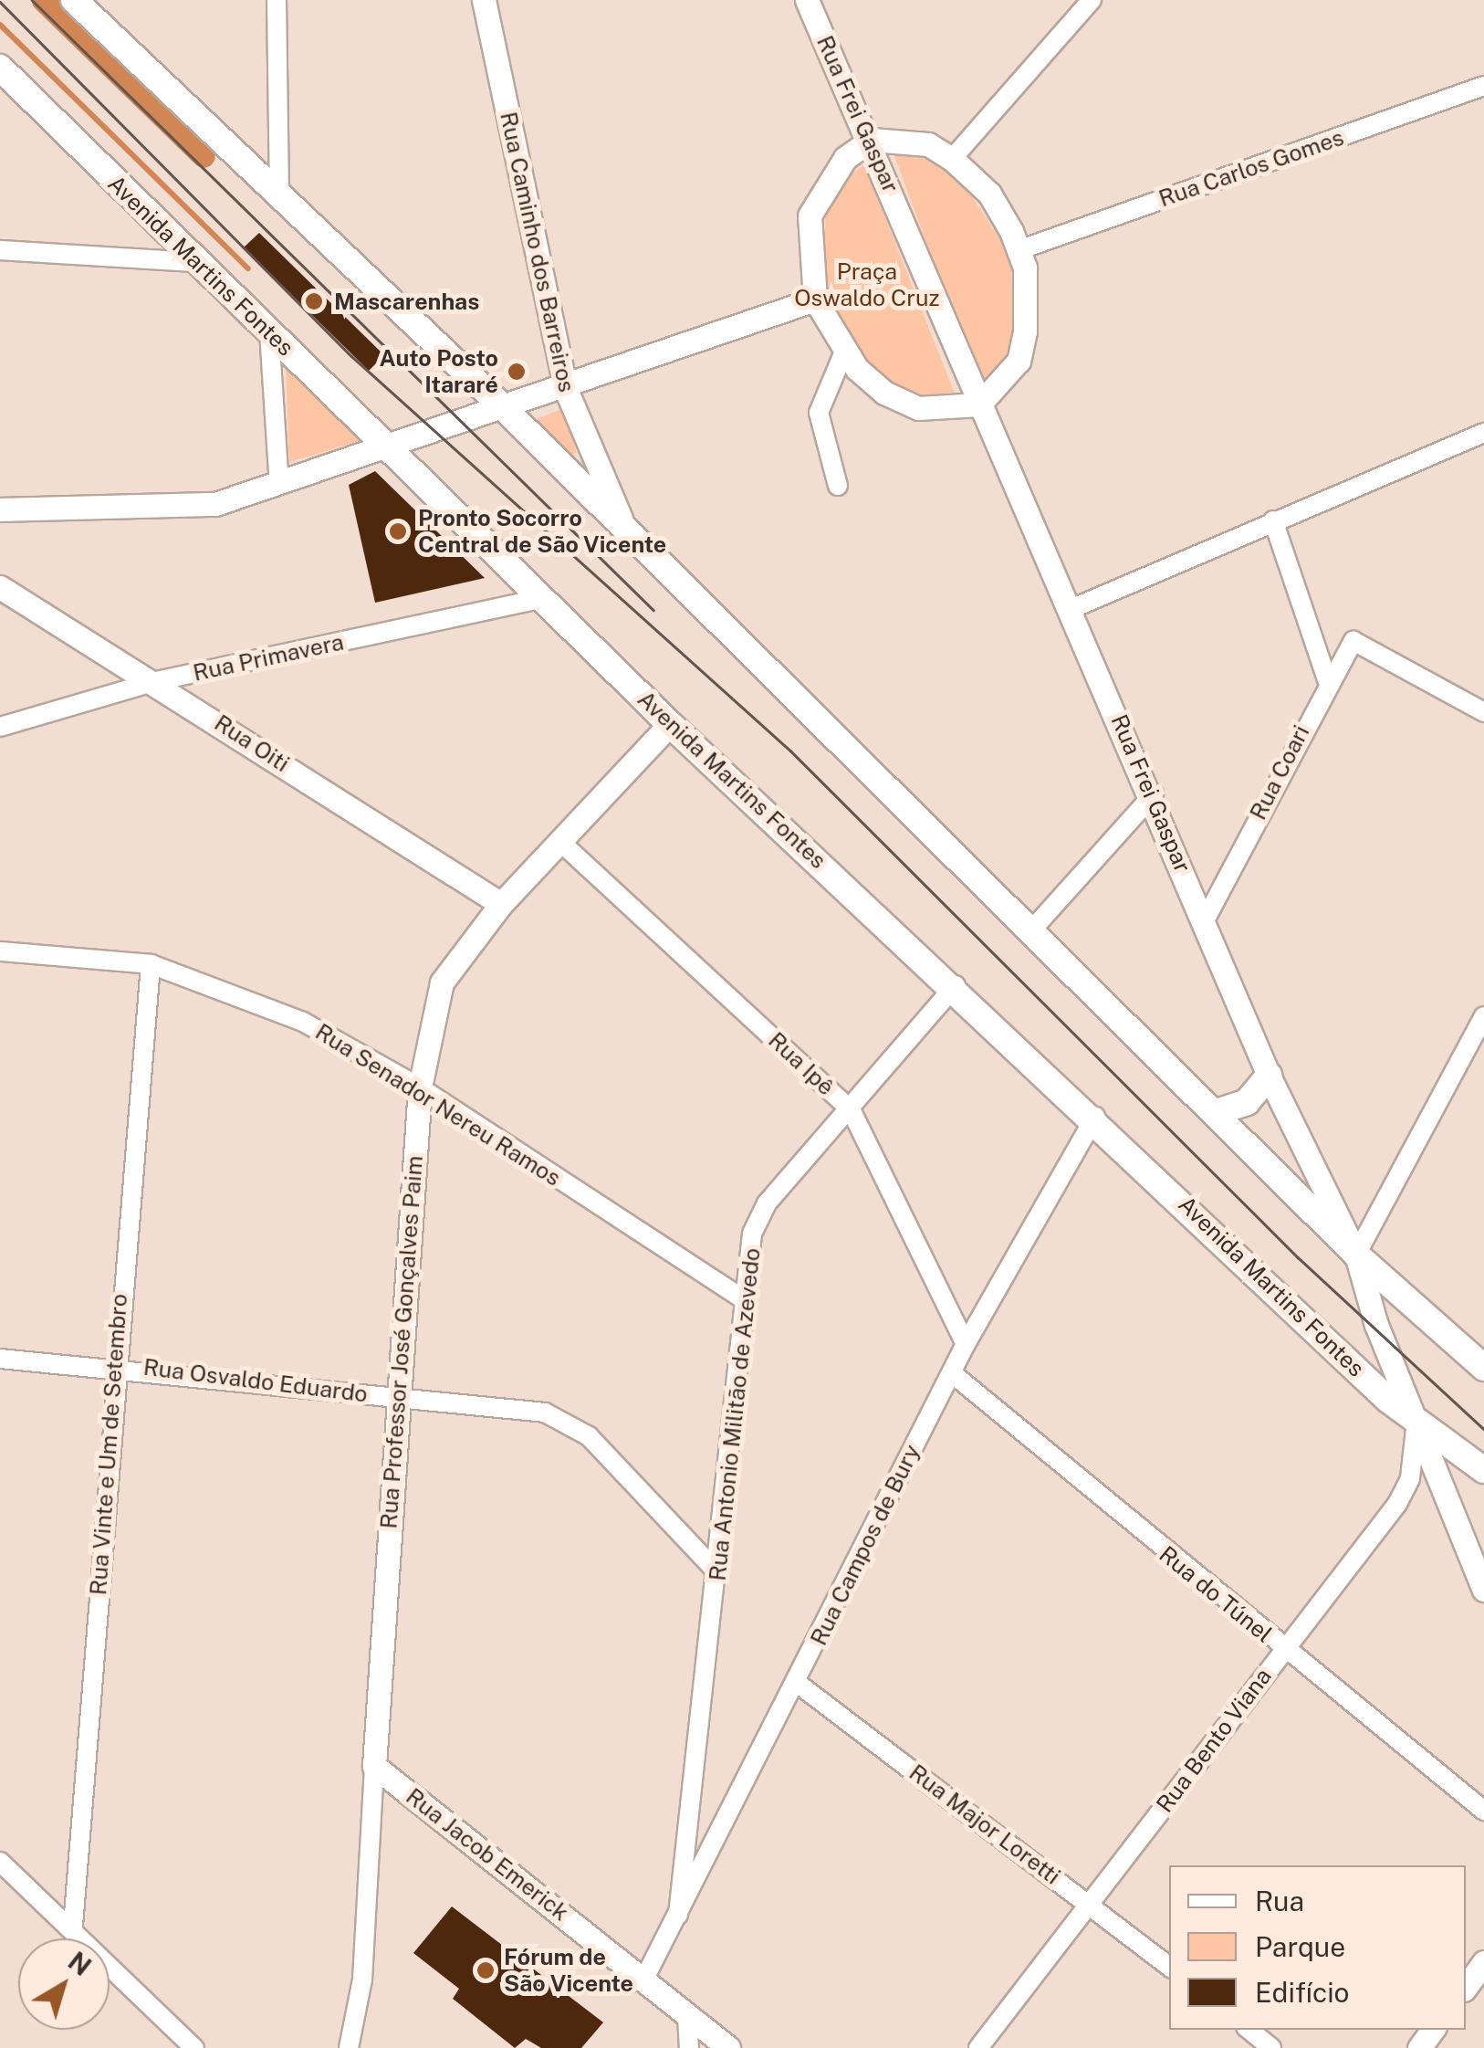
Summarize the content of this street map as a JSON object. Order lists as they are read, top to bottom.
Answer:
{
  "streets": {
    "main road": ["Avenida Martins Fontes"],
    "street": [
      "Rua Frei Gaspar",
      "Rua Carlos Gomes",
      "Rua Caminho dos Barreiros",
      "Rua Primavera",
      "Rua Oiti",
      "Rua Coari",
      "Rua Ipê",
      "Rua Senador Nereu Ramos",
      "Rua Professor José Gonçalves Paim",
      "Rua Osvaldo Eduardo",
      "Rua Antonio Militão de Azevedo",
      "Rua Vinte e Um de Setembro",
      "Rua Campos de Bury",
      "Rua do Túnel",
      "Rua Bento Viana",
      "Rua Major Loretti",
      "Rua Jacob Emerick"
    ]
  },
  "crossings": [
    ["Rua Frei Gaspar", "Avenida Martins Fontes"],
    ["Rua Frei Gaspar", "Rua Coari"],
    ["Rua Frei Gaspar", "Rua Bento Viana"],
    ["Avenida Martins Fontes", "Rua Primavera"],
    ["Avenida Martins Fontes", "Rua Professor José Gonçalves Paim"],
    ["Avenida Martins Fontes", "Rua Antonio Militão de Azevedo"],
    ["Avenida Martins Fontes", "Rua Campos de Bury"],
    ["Avenida Martins Fontes", "Rua Bento Viana"],
    ["Rua Primavera", "Rua Oiti"],
    ["Rua Oiti", "Rua Professor José Gonçalves Paim"],
    ["Rua Ipê", "Rua Professor José Gonçalves Paim"],
    ["Rua Ipê", "Rua Antonio Militão de Azevedo"],
    ["Rua Ipê", "Rua Campos de Bury"],
    ["Rua Senador Nereu Ramos", "Rua Professor José Gonçalves Paim"],
    ["Rua Senador Nereu Ramos", "Rua Antonio Militão de Azevedo"],
    ["Rua Senador Nereu Ramos", "Rua Vinte e Um de Setembro"],
    ["Rua Professor José Gonçalves Paim", "Rua Osvaldo Eduardo"],
    ["Rua Professor José Gonçalves Paim", "Rua Jacob Emerick"],
    ["Rua Osvaldo Eduardo", "Rua Antonio Militão de Azevedo"],
    ["Rua Osvaldo Eduardo", "Rua Vinte e Um de Setembro"],
    ["Rua Antonio Militão de Azevedo", "Rua Campos de Bury"],
    ["Rua Campos de Bury", "Rua do Túnel"],
    ["Rua Campos de Bury", "Rua Major Loretti"],
    ["Rua Campos de Bury", "Rua Jacob Emerick"],
    ["Rua do Túnel", "Rua Bento Viana"],
    ["Rua Bento Viana", "Rua Major Loretti"]
  ],
  "parks": ["Praça Oswaldo Cruz"],
  "places": [
    "Mascarenhas",
    "Auto Posto Itararé",
    "Pronto Socorro Central de São Vicente",
    "Fórum de São Vicente"
  ],
  "legend": ["Rua", "Parque", "Edifício"],
  "north": "top right"
}
